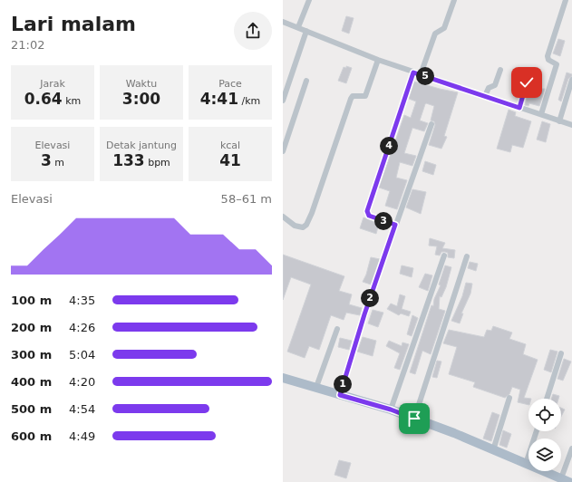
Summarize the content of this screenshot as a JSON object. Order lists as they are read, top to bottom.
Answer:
{
  "page": {
    "heading": ["Lari malam", "21:02"],
    "stats": [
      ["Jarak", "0.64 km"],
      ["Waktu", "3:00"],
      ["Pace", "4:41 /km"],
      ["Elevasi", "3 m"],
      ["Detak jantung", "133 bpm"],
      ["kcal", "41"]
    ],
    "pins": [
      "5",
      "4",
      "3",
      "2",
      "1"
    ],
    "chart": ["Elevasi", "58–61 m"],
    "list": [
      {
        "name": "100 m",
        "note": "4:35"
      },
      {
        "name": "200 m",
        "note": "4:26"
      },
      {
        "name": "300 m",
        "note": "5:04"
      },
      {
        "name": "400 m",
        "note": "4:20"
      },
      {
        "name": "500 m",
        "note": "4:54"
      },
      {
        "name": "600 m",
        "note": "4:49"
      }
    ]
  }
}
